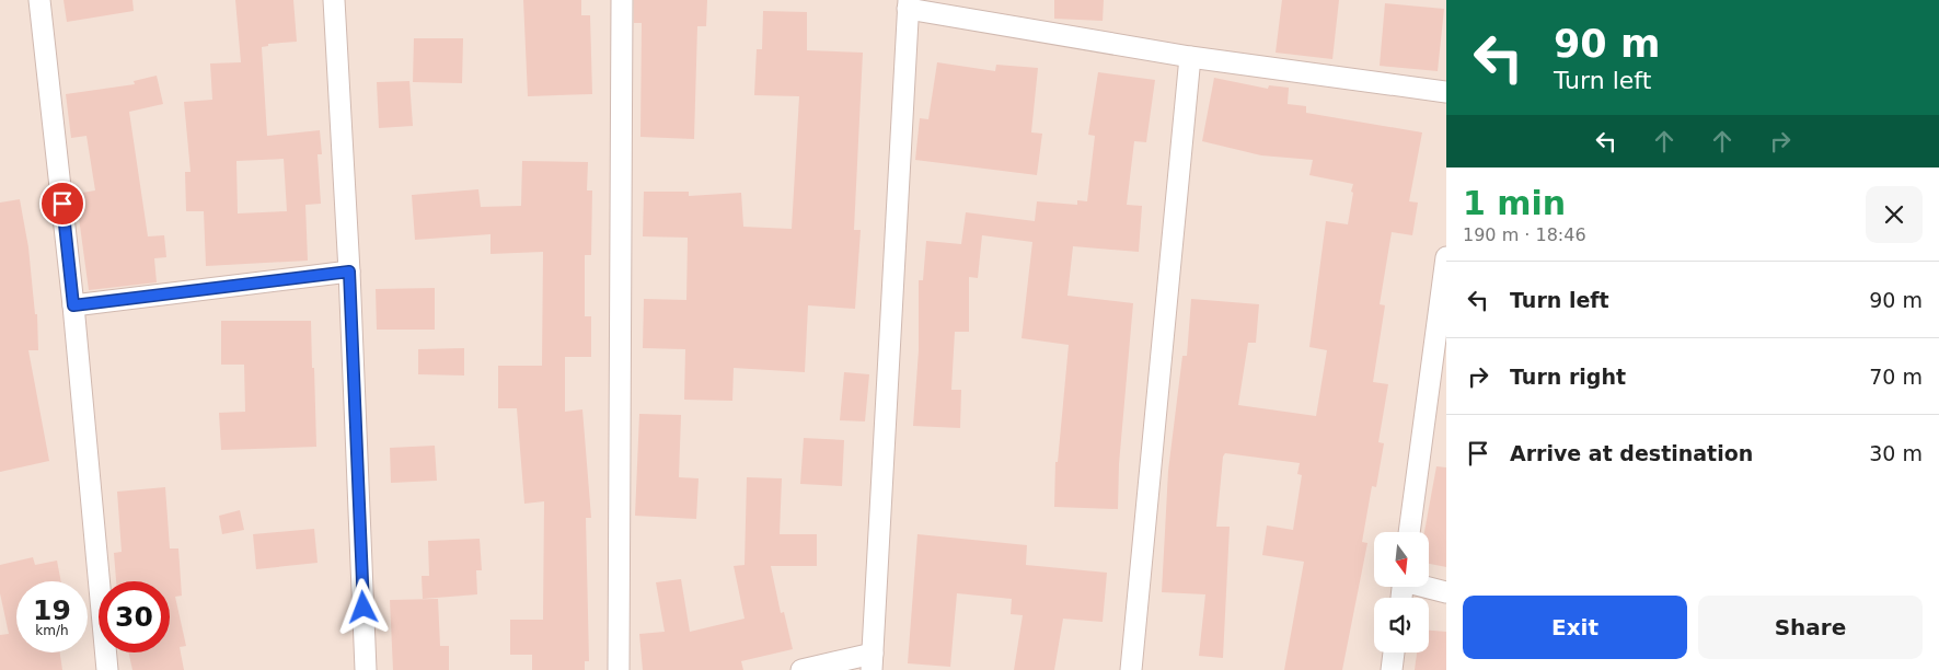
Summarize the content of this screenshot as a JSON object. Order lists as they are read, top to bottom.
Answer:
{
  "north": "bottom",
  "page": {
    "turn": ["90 m", "Turn left"],
    "heading": ["1 min", "190 m · 18:46"],
    "list": [
      {
        "name": "Turn left",
        "value": "90 m"
      },
      {
        "name": "Turn right",
        "value": "70 m"
      },
      {
        "name": "Arrive at destination",
        "value": "30 m"
      }
    ],
    "speed": "19 km/h",
    "limit": "30",
    "buttons": ["Exit", "Share"]
  }
}
